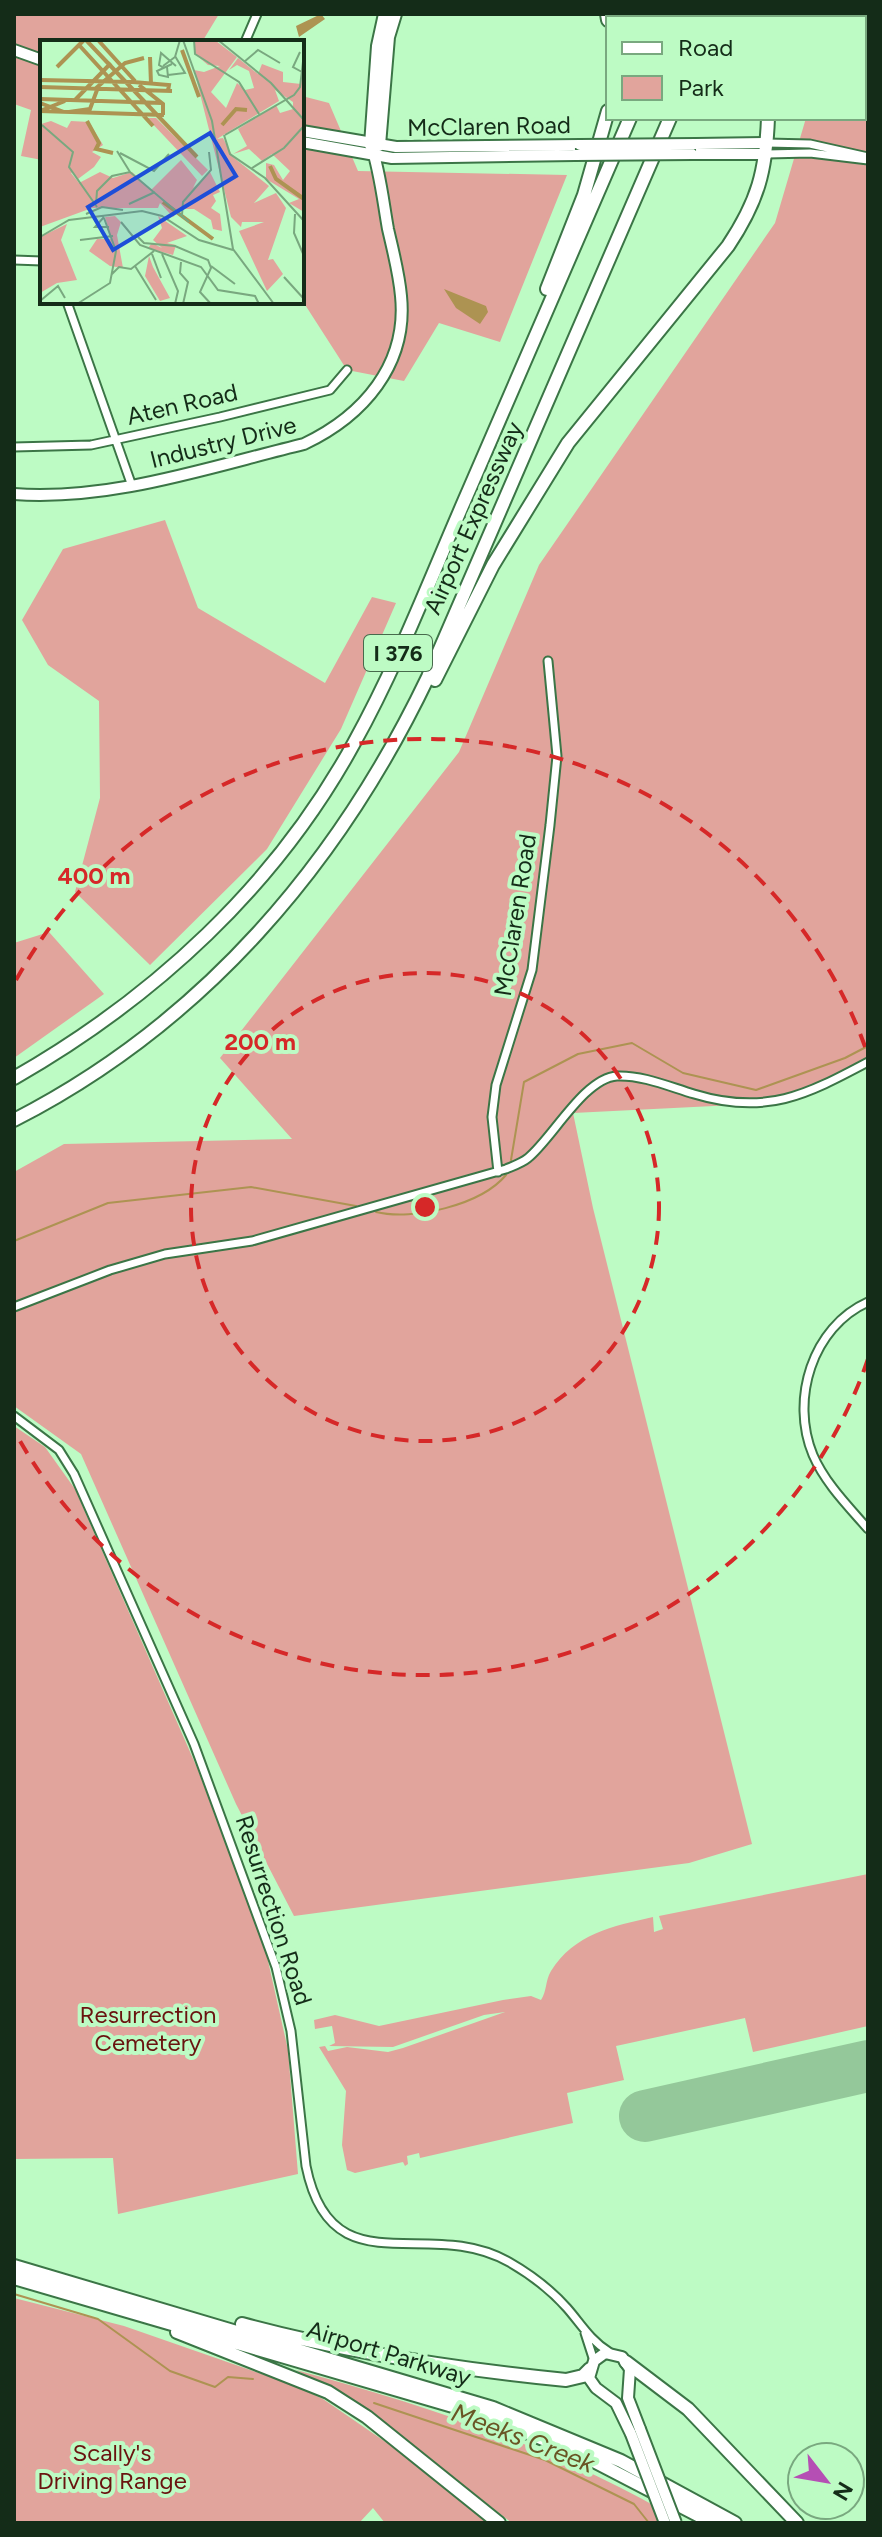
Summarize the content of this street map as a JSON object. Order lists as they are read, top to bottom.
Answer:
{
  "streets": {
    "highway": ["Airport Expressway", "I 376", "Airport Parkway"],
    "street": [
      "McClaren Road",
      "Aten Road",
      "Industry Drive",
      "Resurrection Road"
    ]
  },
  "crossings": [
    ["McClaren Road", "Industry Drive"]
  ],
  "water": ["Meeks Creek"],
  "parks": ["Resurrection Cemetery", "Scally's Driving Range"],
  "legend": ["Road", "Park"],
  "north": "bottom right",
  "rings": ["400 m", "200 m"]
}
